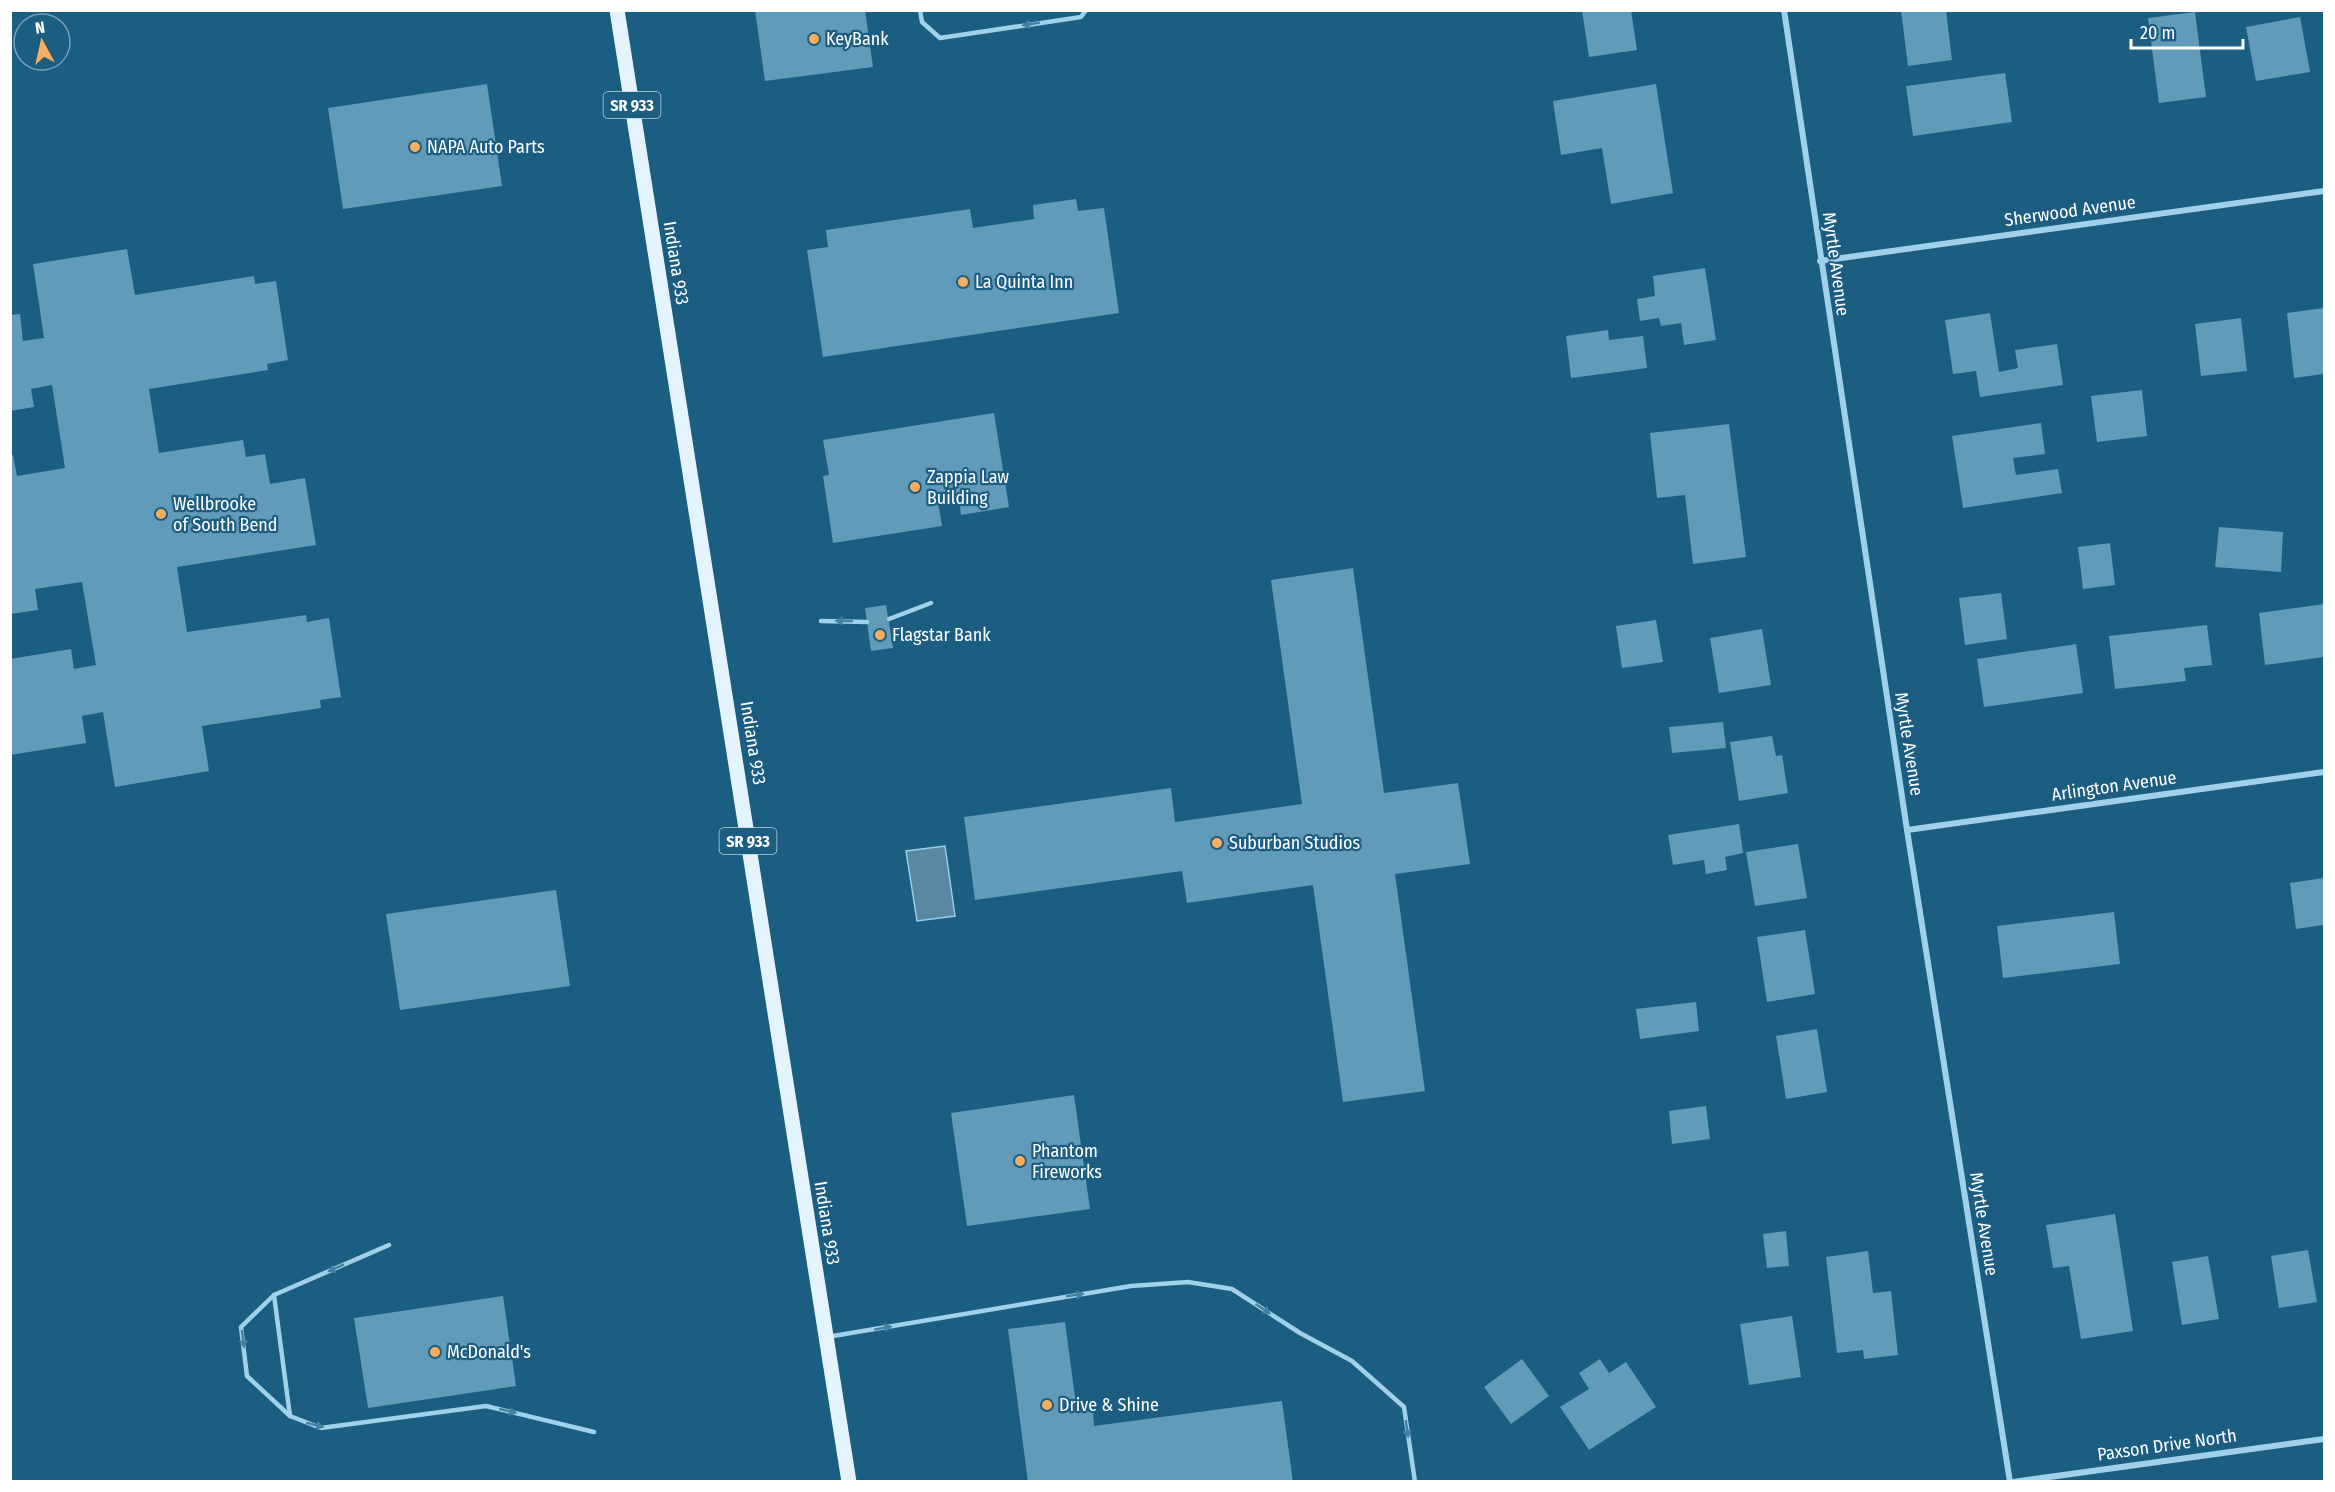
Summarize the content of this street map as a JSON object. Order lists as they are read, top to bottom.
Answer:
{
  "streets": {
    "main road": ["SR 933", "Indiana 933"],
    "street": [
      "Sherwood Avenue",
      "Myrtle Avenue",
      "Arlington Avenue",
      "Paxson Drive North"
    ]
  },
  "crossings": [
    ["Sherwood Avenue", "Myrtle Avenue"],
    ["Myrtle Avenue", "Arlington Avenue"],
    ["Myrtle Avenue", "Paxson Drive North"]
  ],
  "places": [
    "KeyBank",
    "NAPA Auto Parts",
    "La Quinta Inn",
    "Zappia Law Building",
    "Wellbrooke of South Bend",
    "Flagstar Bank",
    "Suburban Studios",
    "Phantom Fireworks",
    "McDonald's",
    "Drive & Shine"
  ],
  "scale_bar": "20 m",
  "north": "top"
}
